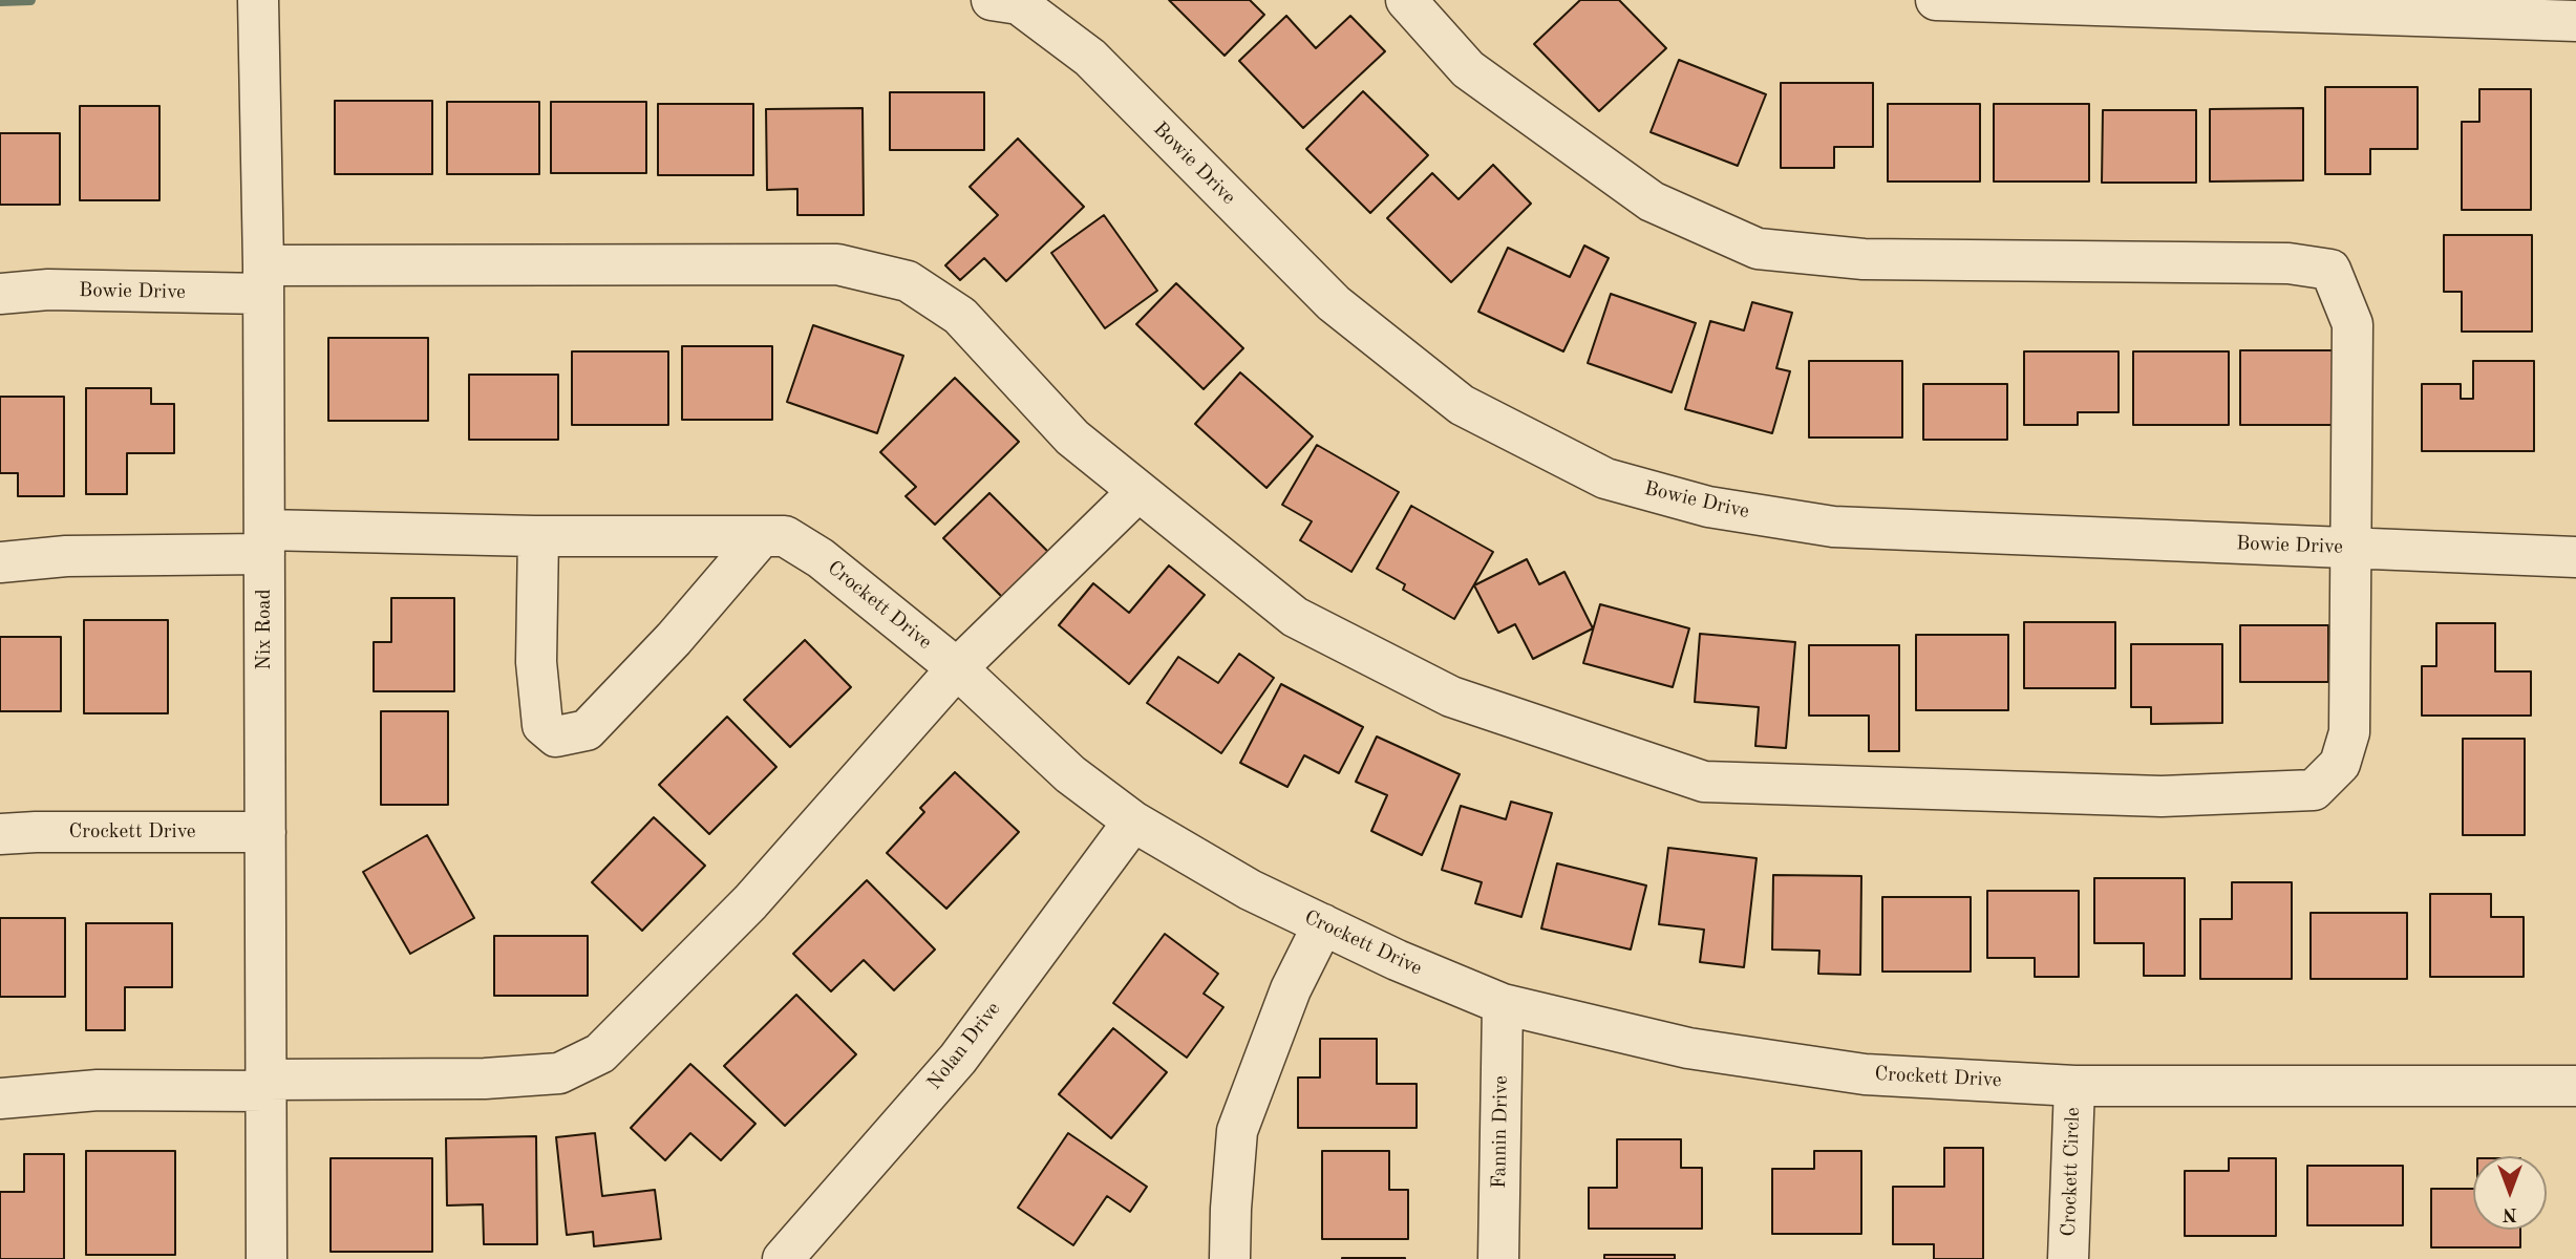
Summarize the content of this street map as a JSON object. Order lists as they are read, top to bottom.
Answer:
{
  "streets": {
    "street": [
      "Bowie Drive",
      "Crockett Drive",
      "Nix Road",
      "Nolan Drive",
      "Fannin Drive",
      "Crockett Circle"
    ]
  },
  "crossings": [
    ["Bowie Drive", "Nix Road"],
    ["Crockett Drive", "Nix Road"],
    ["Crockett Drive", "Nolan Drive"],
    ["Crockett Drive", "Fannin Drive"],
    ["Crockett Drive", "Crockett Circle"]
  ],
  "north": "bottom"
}
